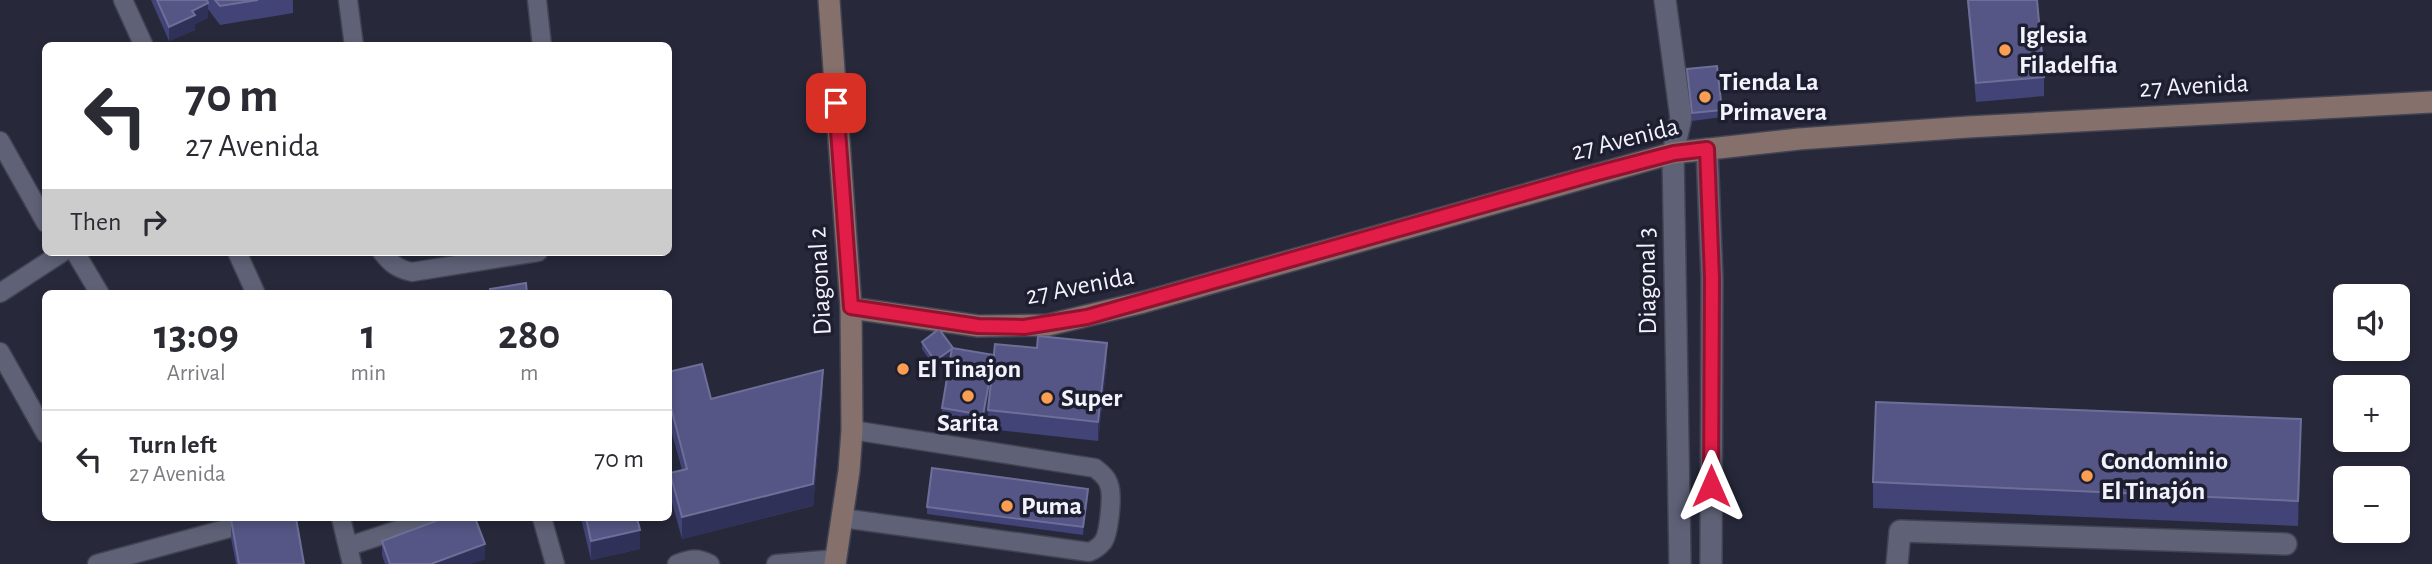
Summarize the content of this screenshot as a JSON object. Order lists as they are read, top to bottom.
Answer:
{
  "streets": {
    "street": ["27 Avenida", "Diagonal 2", "Diagonal 3"]
  },
  "crossings": [
    ["27 Avenida", "Diagonal 2"],
    ["27 Avenida", "Diagonal 3"]
  ],
  "places": [
    "Iglesia Filadelfia",
    "Tienda La Primavera",
    "El Tinajon",
    "Sarita",
    "Super",
    "Condominio El Tinajón",
    "Puma"
  ],
  "page": {
    "turn": ["70 m", "27 Avenida"],
    "then": "Then",
    "map_buttons": ["+", "−"],
    "eta": [
      "13:09",
      "Arrival",
      "1",
      "min",
      "280",
      "m"
    ],
    "list": [
      {
        "name": "Turn left",
        "note": "27 Avenida",
        "value": "70 m"
      }
    ]
  }
}
